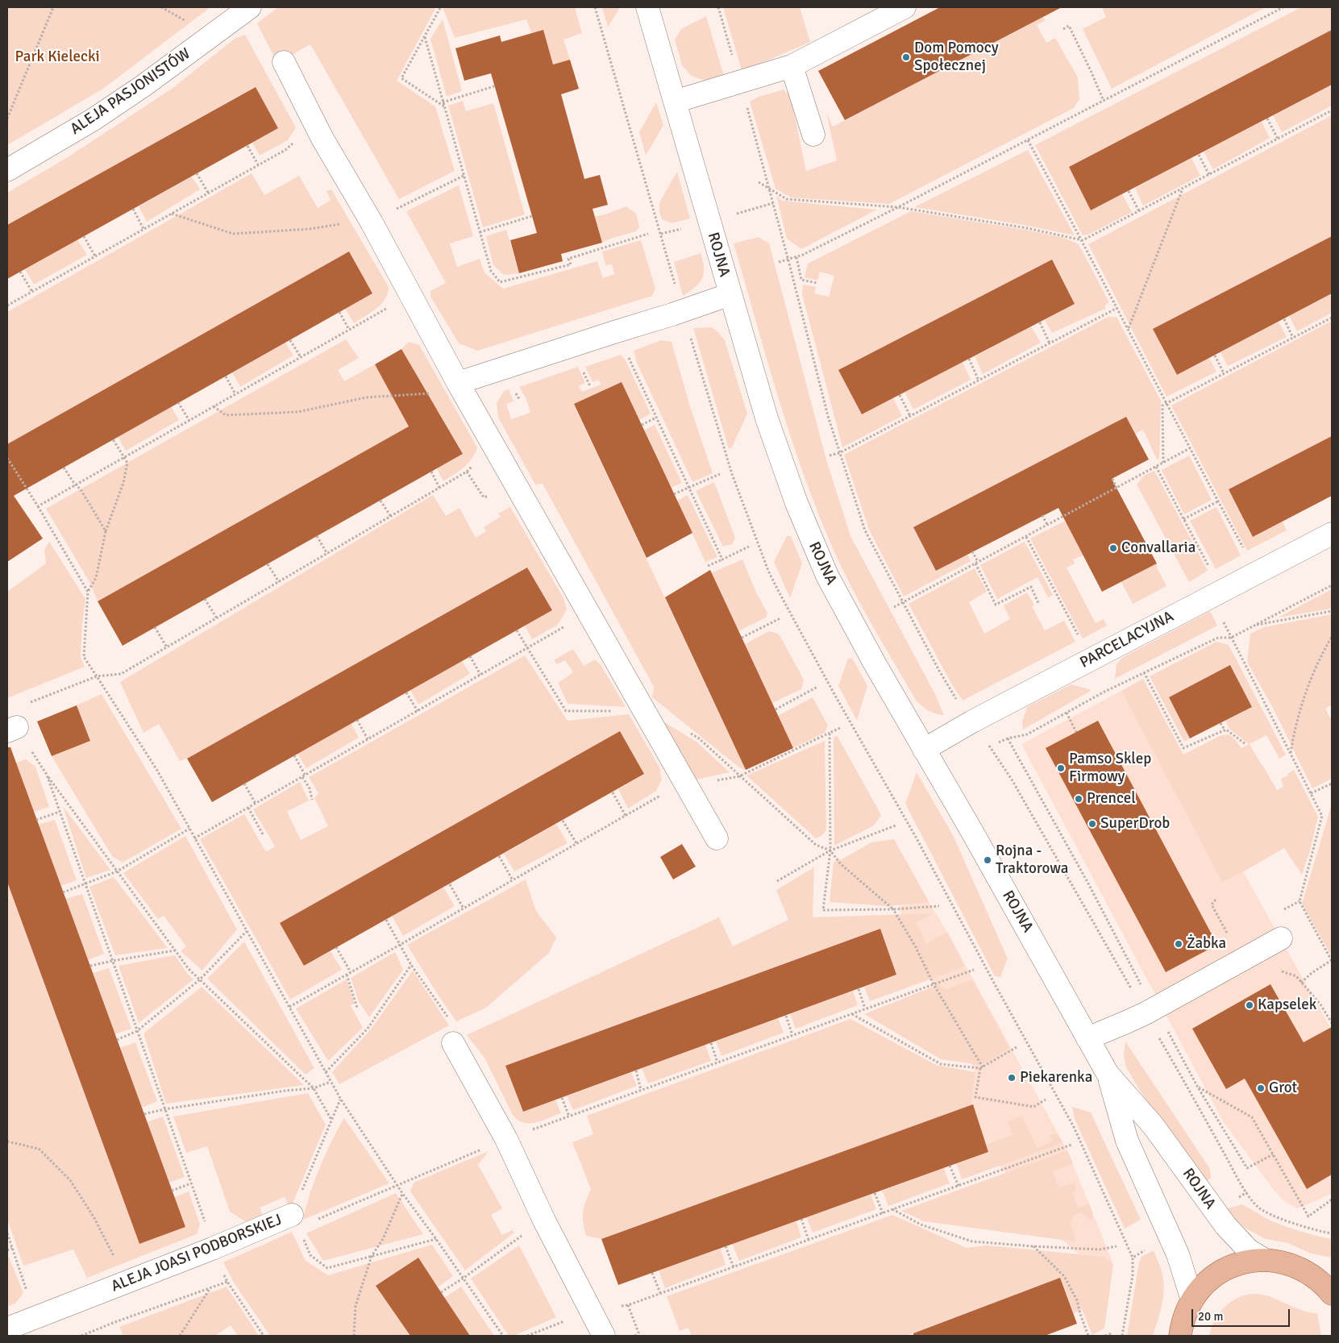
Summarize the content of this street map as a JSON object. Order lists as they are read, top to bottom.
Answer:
{
  "streets": {
    "street": [
      "ALEJA PASJONISTÓW",
      "ROJNA",
      "PARCELACYJNA",
      "ALEJA JOASI PODBORSKIEJ"
    ]
  },
  "crossings": [
    ["ROJNA", "PARCELACYJNA"]
  ],
  "parks": ["Park Kielecki"],
  "places": [
    "Dom Pomocy Społecznej",
    "Convallaria",
    "Pamso Sklep Firmowy",
    "Prencel",
    "SuperDrob",
    "Rojna - Traktorowa",
    "Żabka",
    "Kapselek",
    "Piekarenka",
    "Grot"
  ],
  "scale_bar": "20 m"
}
